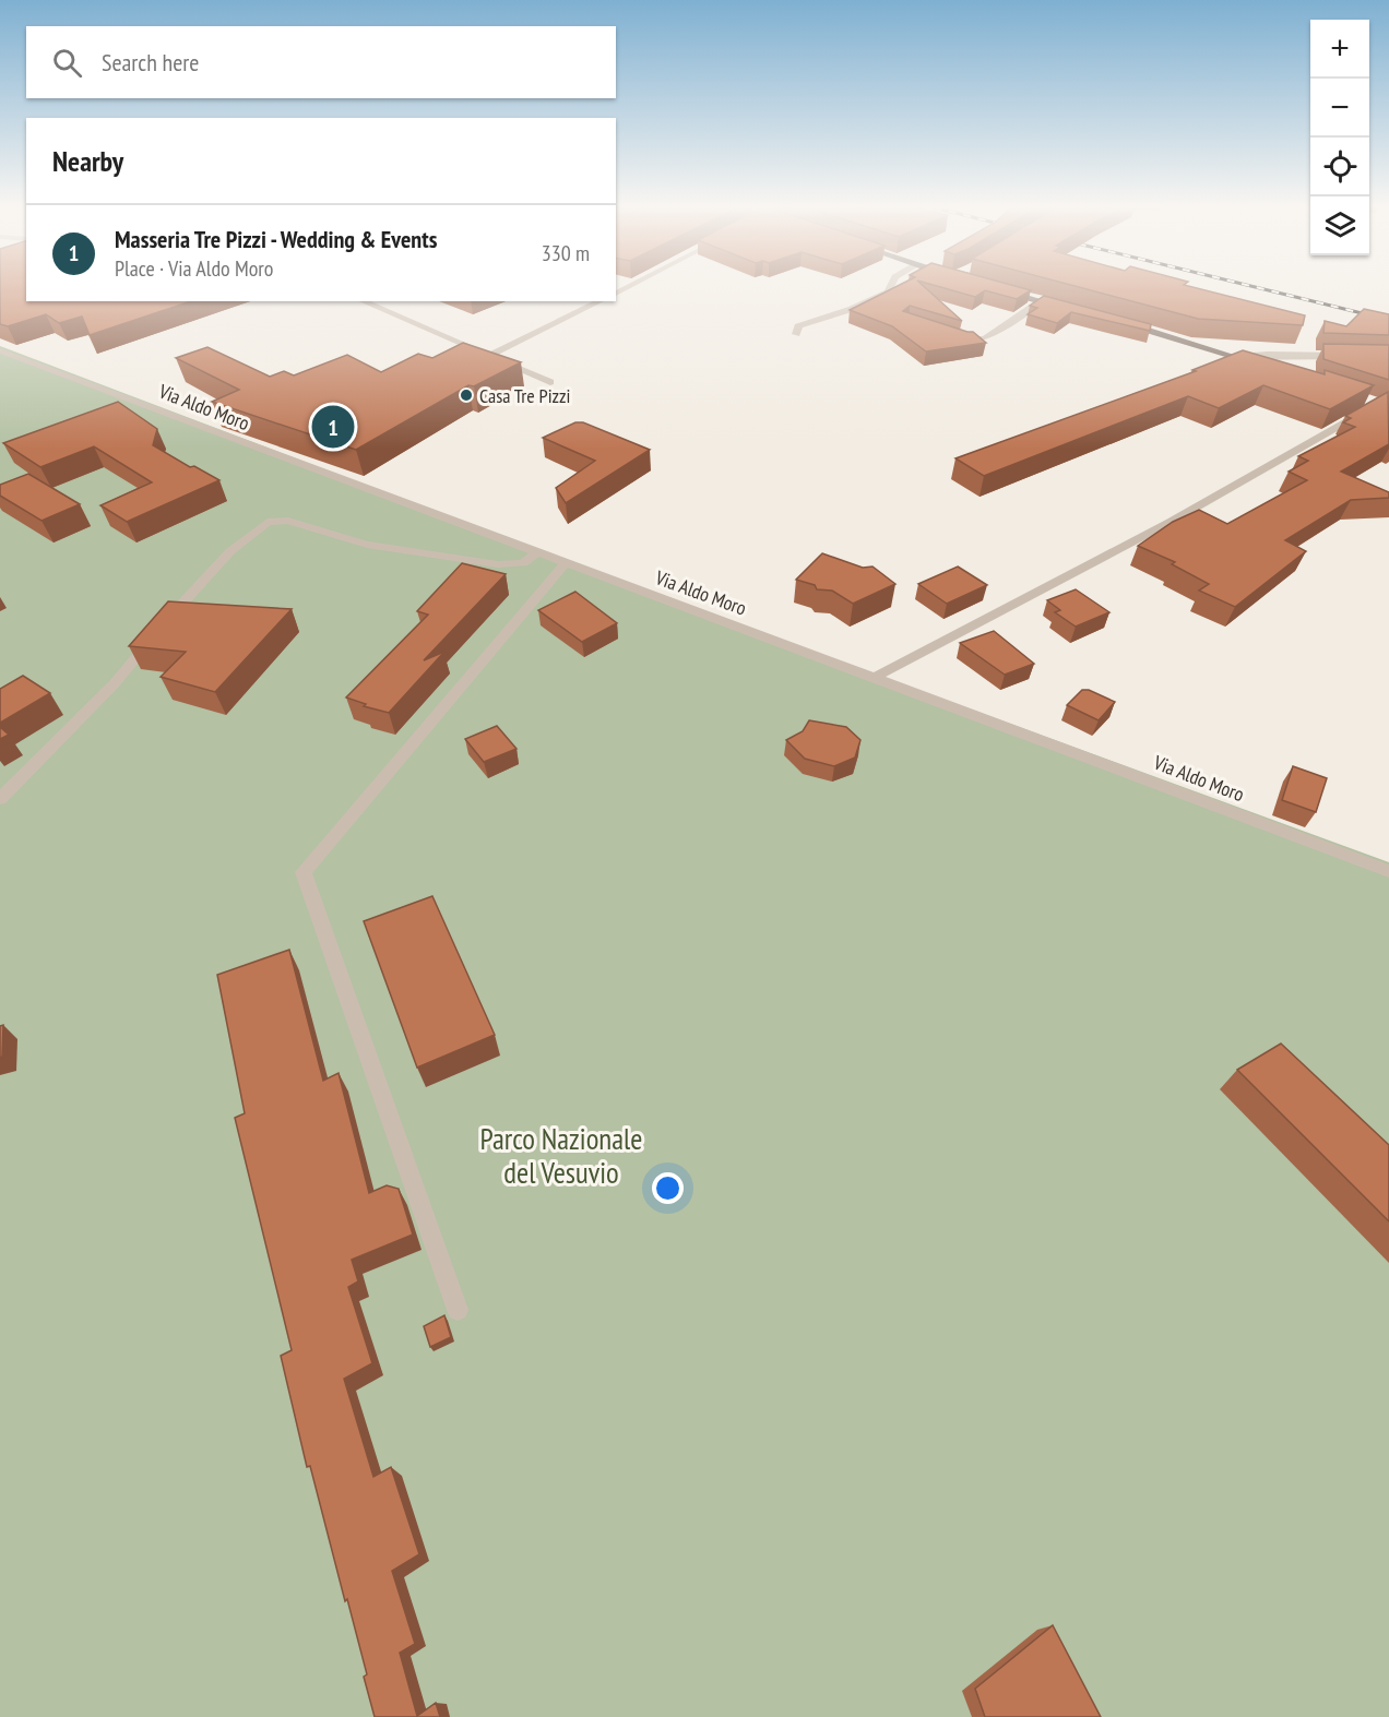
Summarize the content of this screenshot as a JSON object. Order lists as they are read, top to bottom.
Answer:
{
  "streets": {
    "street": ["Via Aldo Moro"]
  },
  "parks": ["Parco Nazionale del Vesuvio"],
  "places": ["Casa Tre Pizzi"],
  "page": {
    "map_buttons": ["+", "−"],
    "search": "Search here",
    "heading": "Nearby",
    "list": [
      {
        "mark": "1",
        "name": "Masseria Tre Pizzi - Wedding & Events",
        "note": "Place · Via Aldo Moro",
        "value": "330 m"
      }
    ],
    "pins": "1"
  }
}
